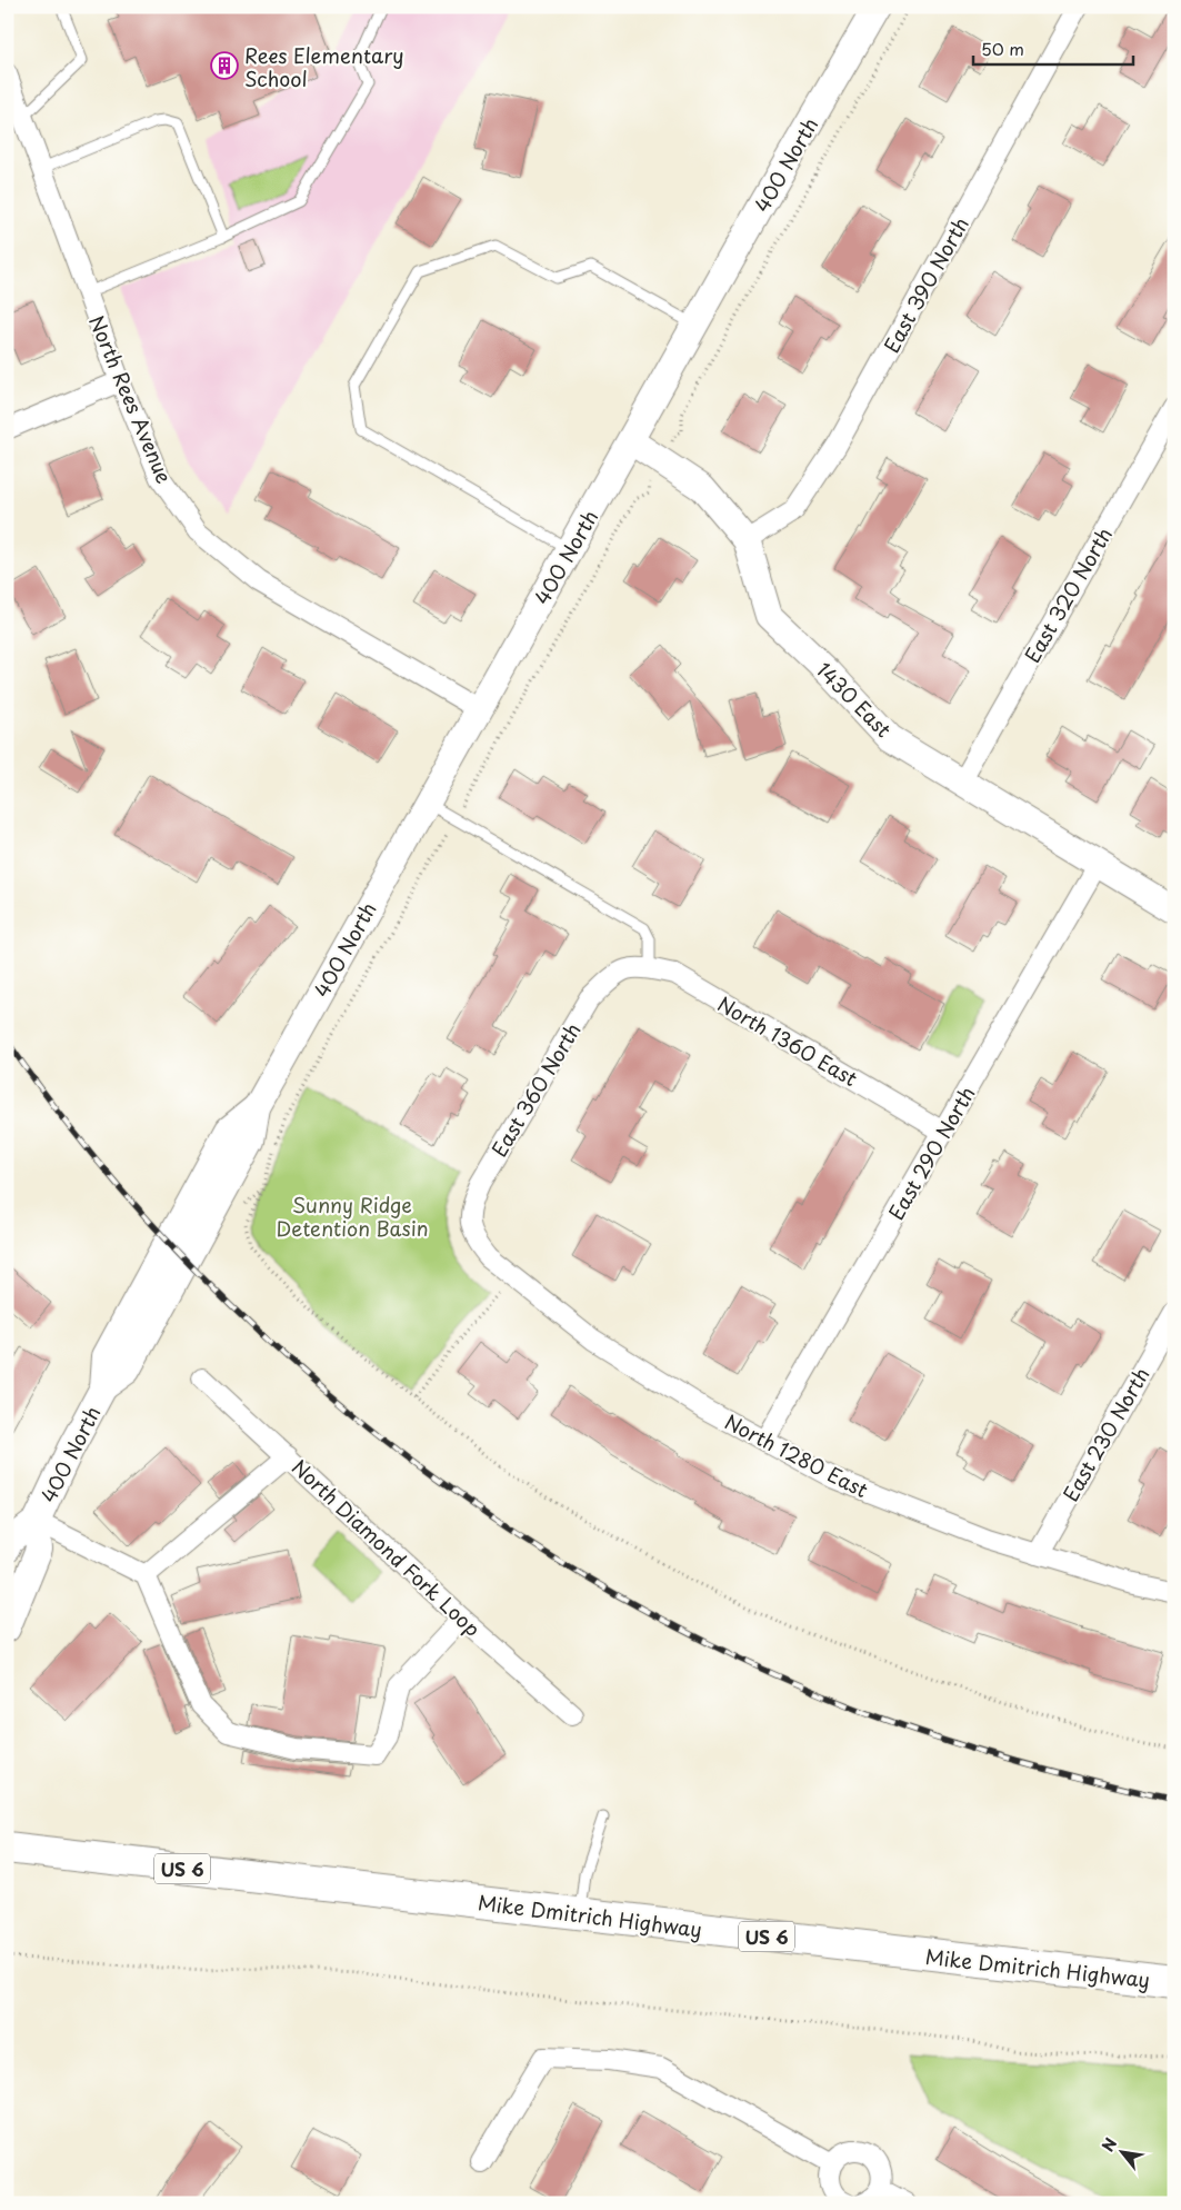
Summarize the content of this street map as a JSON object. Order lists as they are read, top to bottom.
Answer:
{
  "streets": {
    "highway": ["US 6", "Mike Dmitrich Highway"],
    "main road": ["400 North", "1430 East"],
    "street": [
      "East 390 North",
      "North Rees Avenue",
      "East 320 North",
      "North 1360 East",
      "East 360 North",
      "East 290 North",
      "East 230 North",
      "North 1280 East",
      "North Diamond Fork Loop"
    ]
  },
  "crossings": [
    ["400 North", "North Rees Avenue"],
    ["400 North", "1430 East"],
    ["East 390 North", "1430 East"],
    ["East 320 North", "1430 East"],
    ["1430 East", "East 290 North"],
    ["North 1360 East", "East 360 North"],
    ["North 1360 East", "East 290 North"],
    ["East 360 North", "North 1280 East"],
    ["East 290 North", "North 1280 East"],
    ["East 230 North", "North 1280 East"]
  ],
  "parks": ["Sunny Ridge Detention Basin"],
  "places": {
    "building": ["Rees Elementary School"]
  },
  "scale_bar": "50 m",
  "north": "top left"
}
